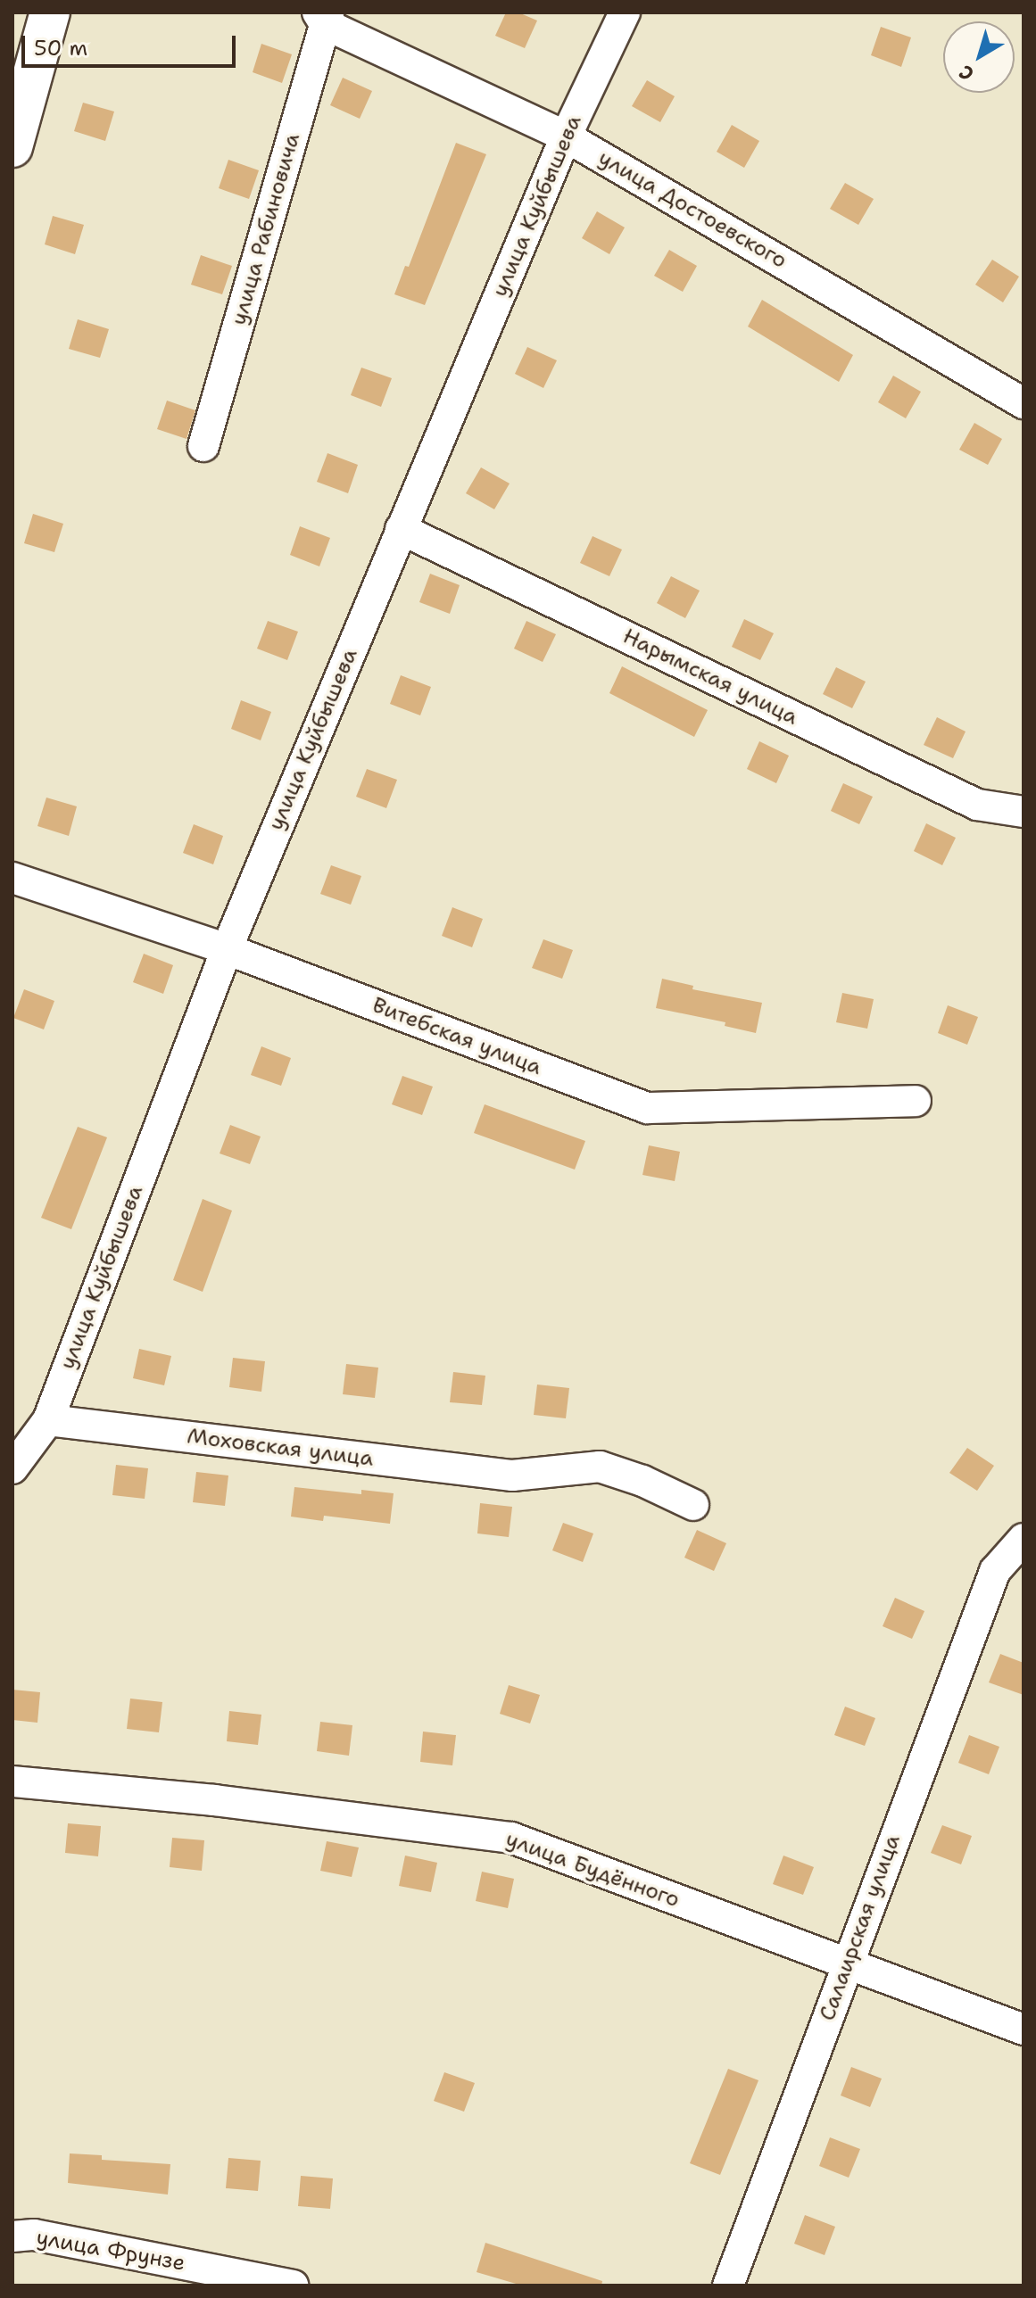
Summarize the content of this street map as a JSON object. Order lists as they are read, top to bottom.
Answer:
{
  "streets": {
    "street": [
      "улица Куйбышева",
      "улица Достоевского",
      "улица Рабиновича",
      "Нарымская улица",
      "Витебская улица",
      "Моховская улица",
      "улица Будённого",
      "Салаирская улица",
      "улица Фрунзе"
    ]
  },
  "crossings": [
    ["улица Куйбышева", "улица Достоевского"],
    ["улица Куйбышева", "Нарымская улица"],
    ["улица Куйбышева", "Витебская улица"],
    ["улица Куйбышева", "Моховская улица"],
    ["улица Достоевского", "улица Рабиновича"],
    ["улица Будённого", "Салаирская улица"]
  ],
  "scale_bar": "50 m",
  "north": "bottom left"
}
